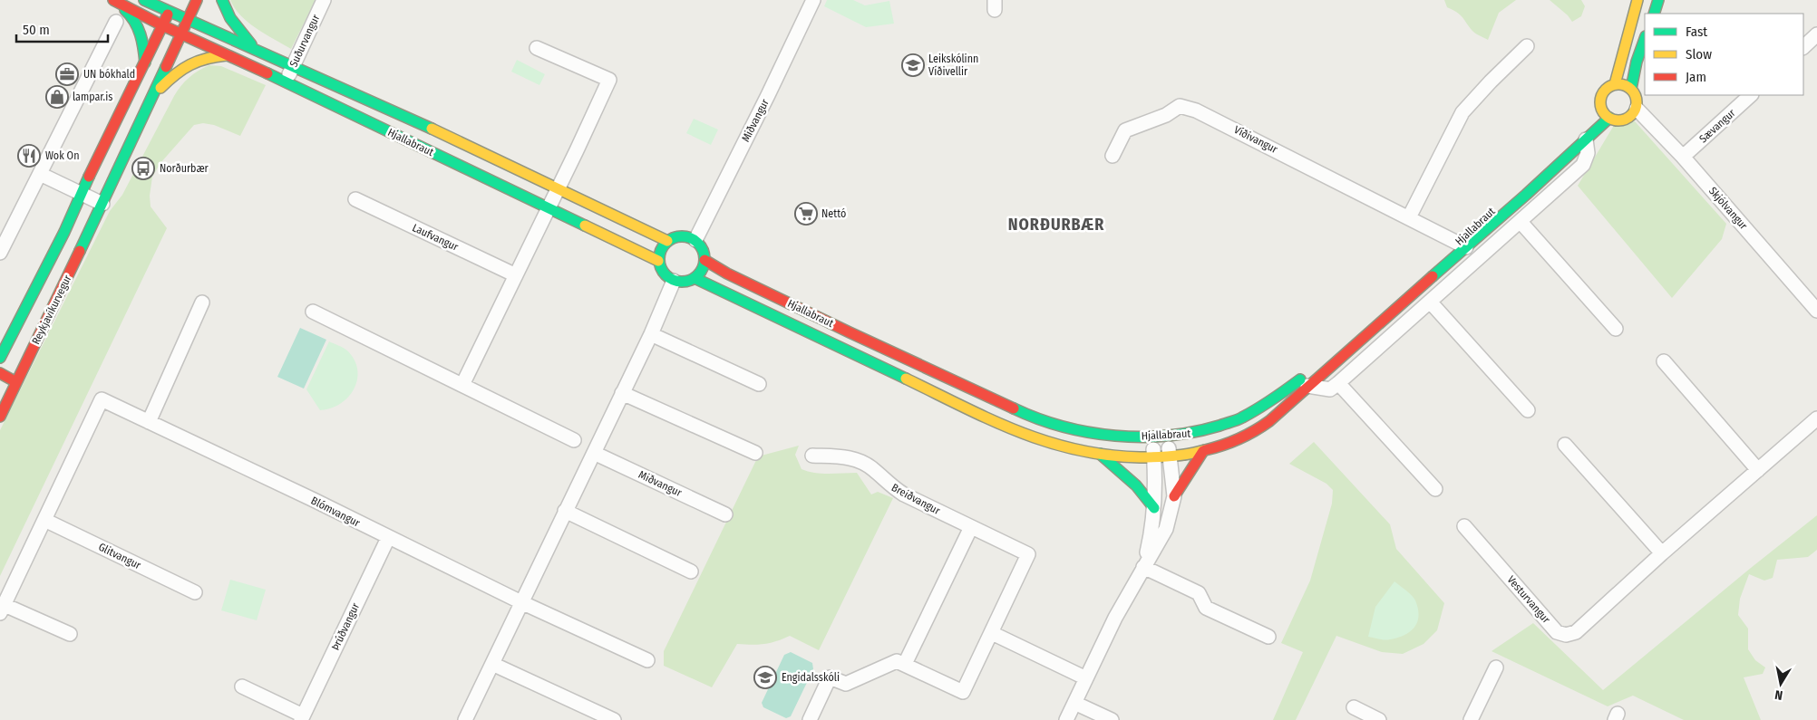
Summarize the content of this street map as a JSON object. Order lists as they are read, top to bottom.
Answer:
{
  "streets": {
    "main road": ["Hjallabraut", "Reykjavíkurvegur"],
    "street": [
      "Suðurvangur",
      "Miðvangur",
      "Sævangur",
      "Víðivangur",
      "Skjólvangur",
      "Laufvangur",
      "Breiðvangur",
      "Blómvangur",
      "Glitvangur",
      "Vesturvangur",
      "Þrúðvangur"
    ]
  },
  "crossings": [
    ["Suðurvangur", "Hjallabraut"],
    ["Miðvangur", "Hjallabraut"],
    ["Sævangur", "Skjólvangur"],
    ["Víðivangur", "Hjallabraut"],
    ["Hjallabraut", "Skjólvangur"],
    ["Hjallabraut", "Reykjavíkurvegur"],
    ["Blómvangur", "Glitvangur"],
    ["Blómvangur", "Þrúðvangur"]
  ],
  "districts": ["NORÐURBÆR"],
  "places": {
    "school or university": ["Leikskólinn Víðivellir", "Engidalsskóli"],
    "office": ["UN bókhald"],
    "shop": ["lampar.is"],
    "restaurant": ["Wok On"],
    "bus stop": ["Norðurbær"],
    "supermarket": ["Nettó"]
  },
  "legend": ["Fast", "Slow", "Jam"],
  "scale_bar": "50 m",
  "north": "bottom"
}
